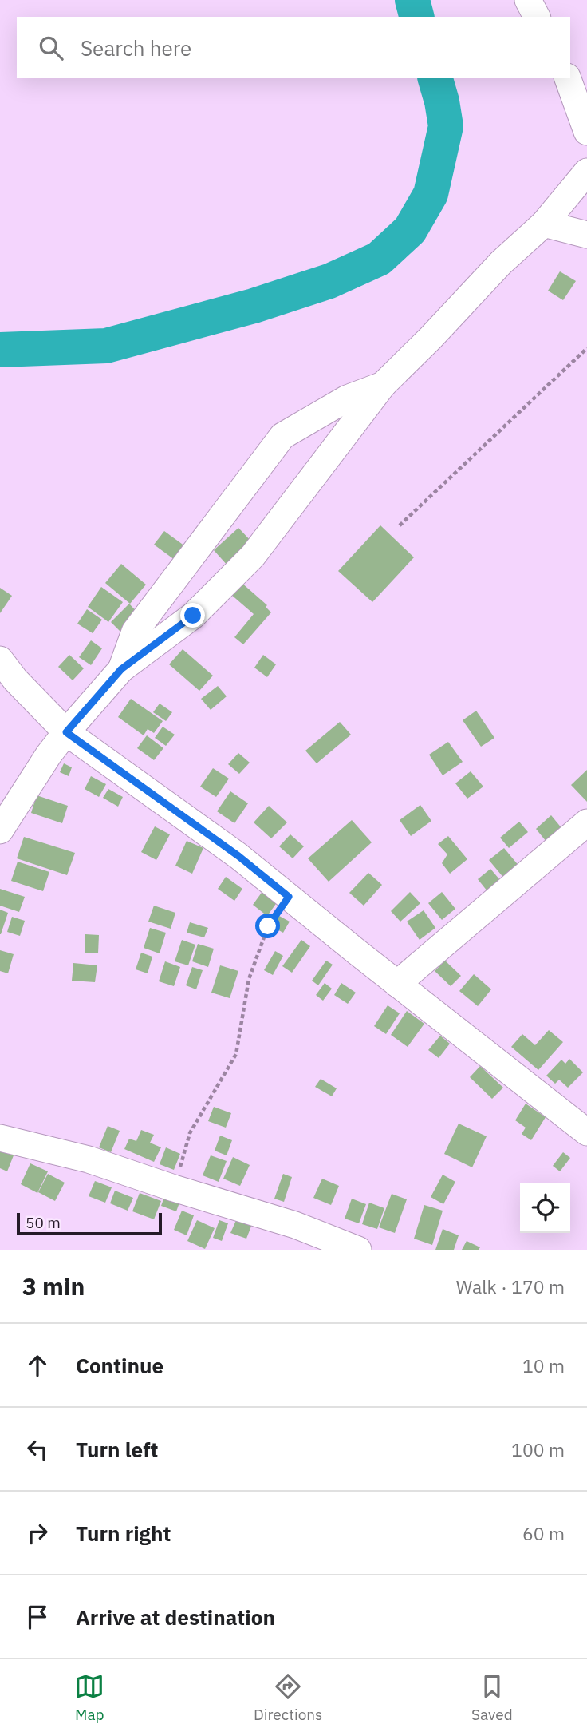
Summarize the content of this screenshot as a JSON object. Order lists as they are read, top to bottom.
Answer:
{
  "scale_bar": "50 m",
  "page": {
    "search": "Search here",
    "scale": "50 m",
    "heading": ["3 min", "Walk · 170 m"],
    "list": [
      ["Continue", "10 m"],
      ["Turn left", "100 m"],
      ["Turn right", "60 m"],
      "Arrive at destination"
    ],
    "nav": ["Map", "Directions", "Saved"]
  }
}
